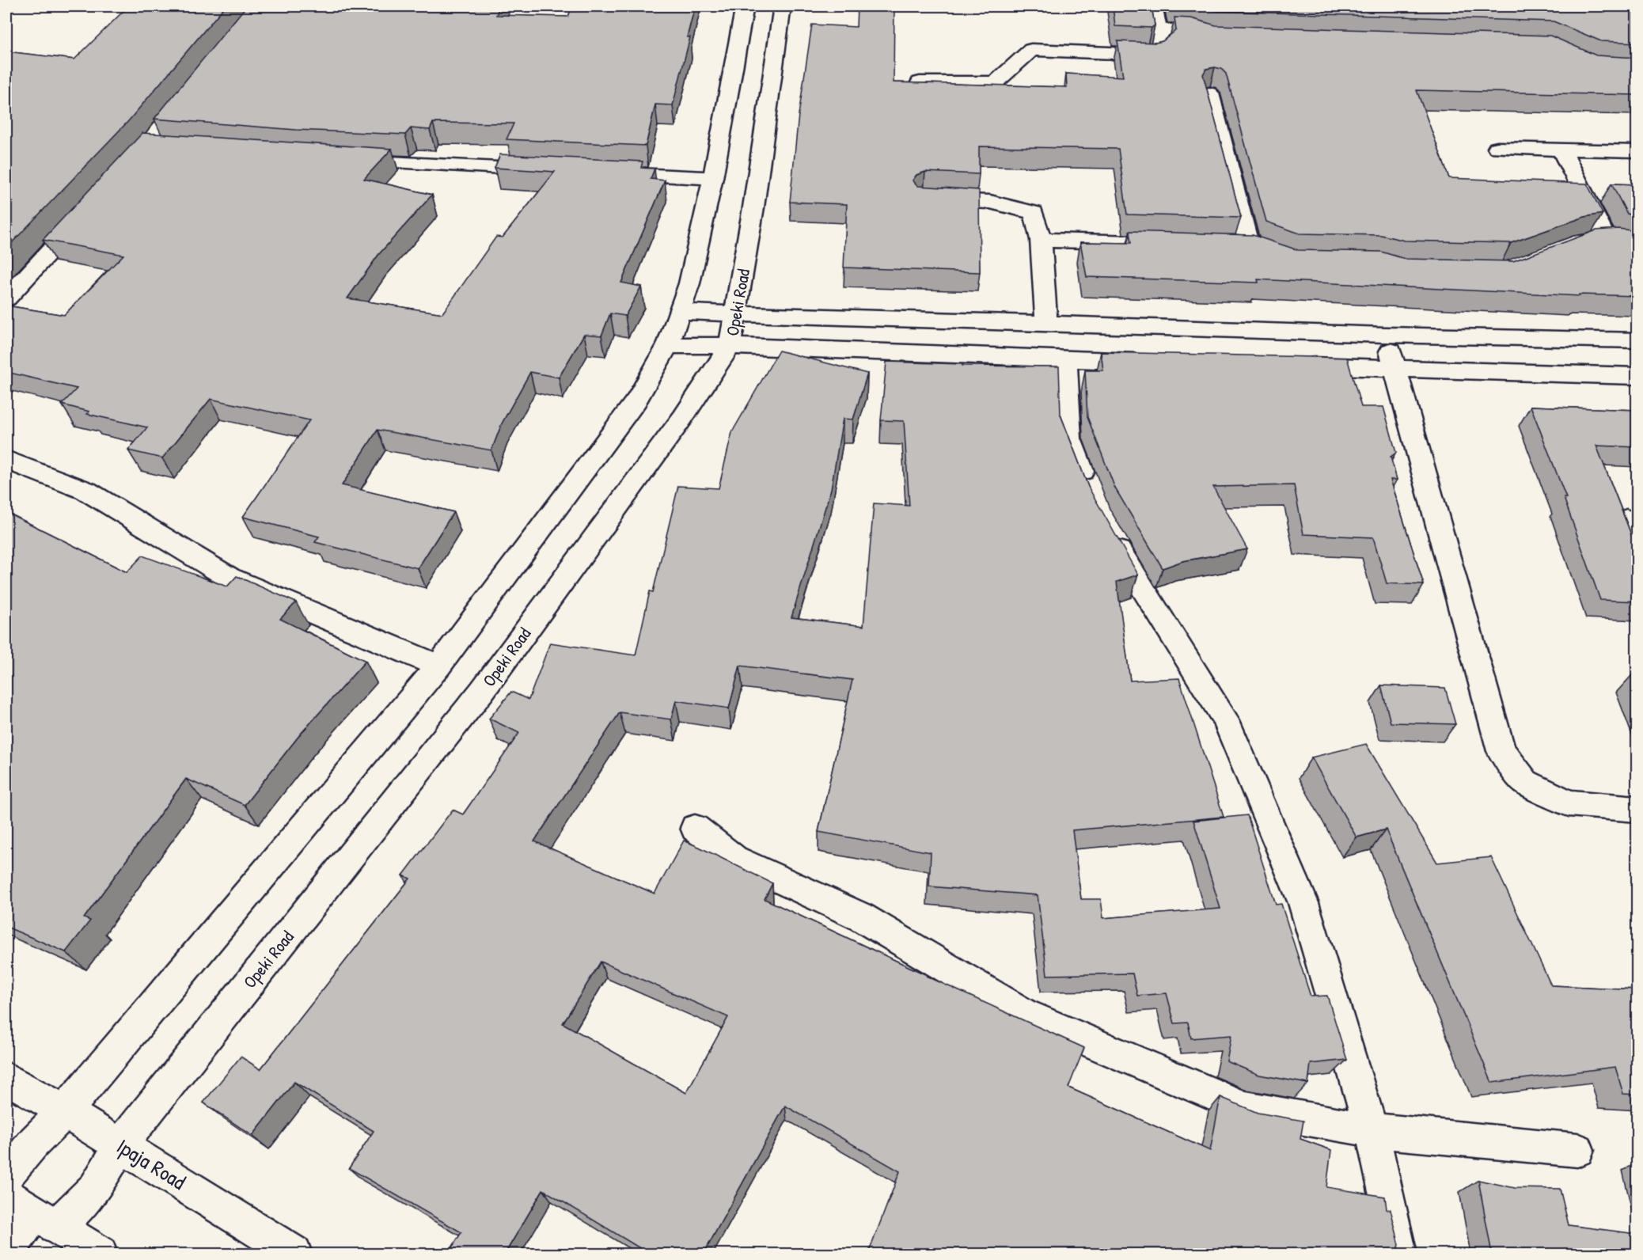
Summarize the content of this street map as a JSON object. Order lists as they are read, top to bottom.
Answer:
{
  "streets": {
    "street": ["Opeki Road", "Ipaja Road"]
  },
  "crossings": [
    ["Opeki Road", "Ipaja Road"]
  ]
}
